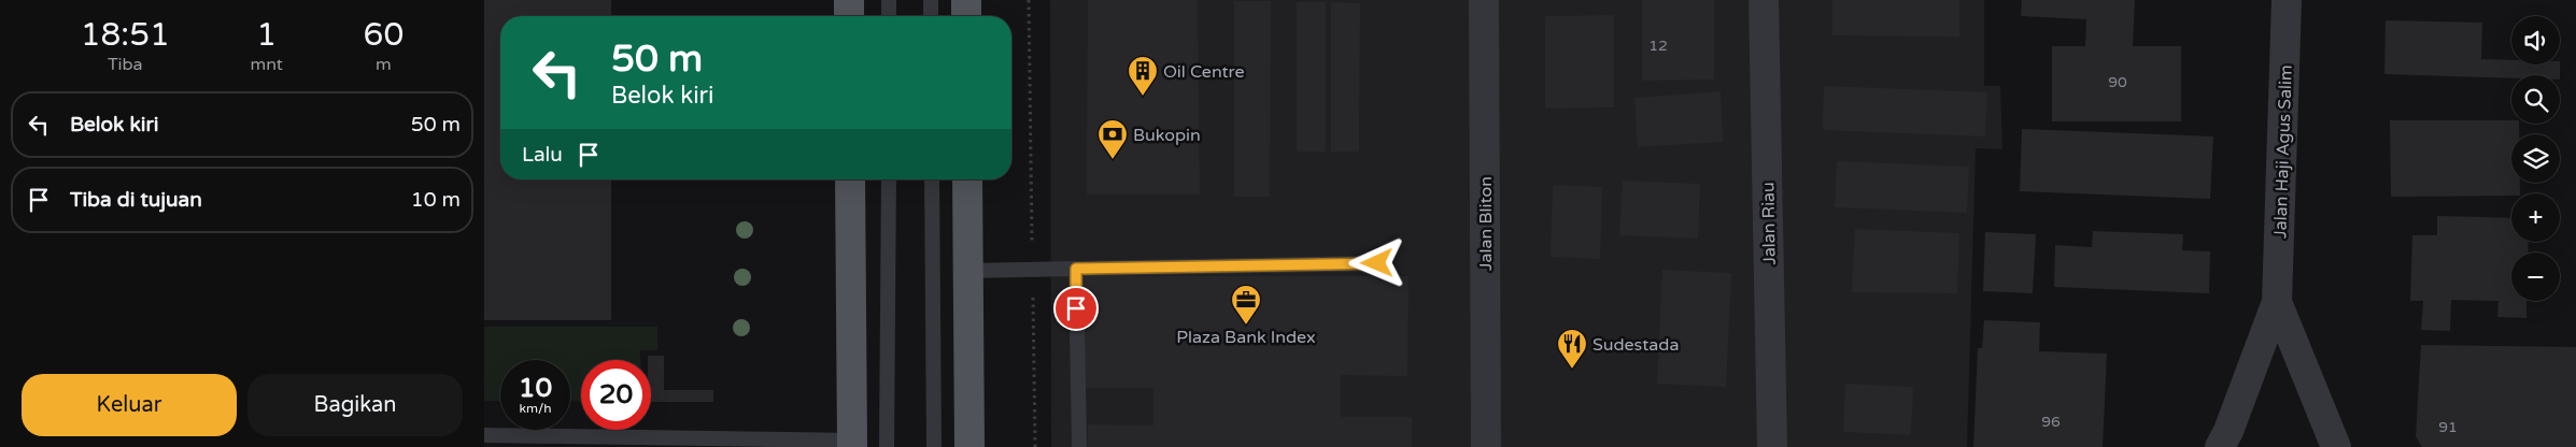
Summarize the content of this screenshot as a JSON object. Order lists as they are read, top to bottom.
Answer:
{
  "streets": {
    "street": ["Jalan Haji Agus Salim", "Jalan Bliton", "Jalan Riau"]
  },
  "places": {
    "building": ["Oil Centre"],
    "bank": ["Bukopin"],
    "office": ["Plaza Bank Index"],
    "restaurant": ["Sudestada"]
  },
  "house_numbers": [
    "12",
    "90",
    "96",
    "91"
  ],
  "page": {
    "eta": [
      "18:51",
      "Tiba",
      "1",
      "mnt",
      "60",
      "m"
    ],
    "map_buttons": ["+", "−"],
    "turn": ["50 m", "Belok kiri"],
    "list": [
      {
        "name": "Belok kiri",
        "value": "50 m"
      },
      {
        "name": "Tiba di tujuan",
        "value": "10 m"
      }
    ],
    "then": "Lalu",
    "speed": "10 km/h",
    "limit": "20",
    "buttons": ["Keluar", "Bagikan"]
  }
}
